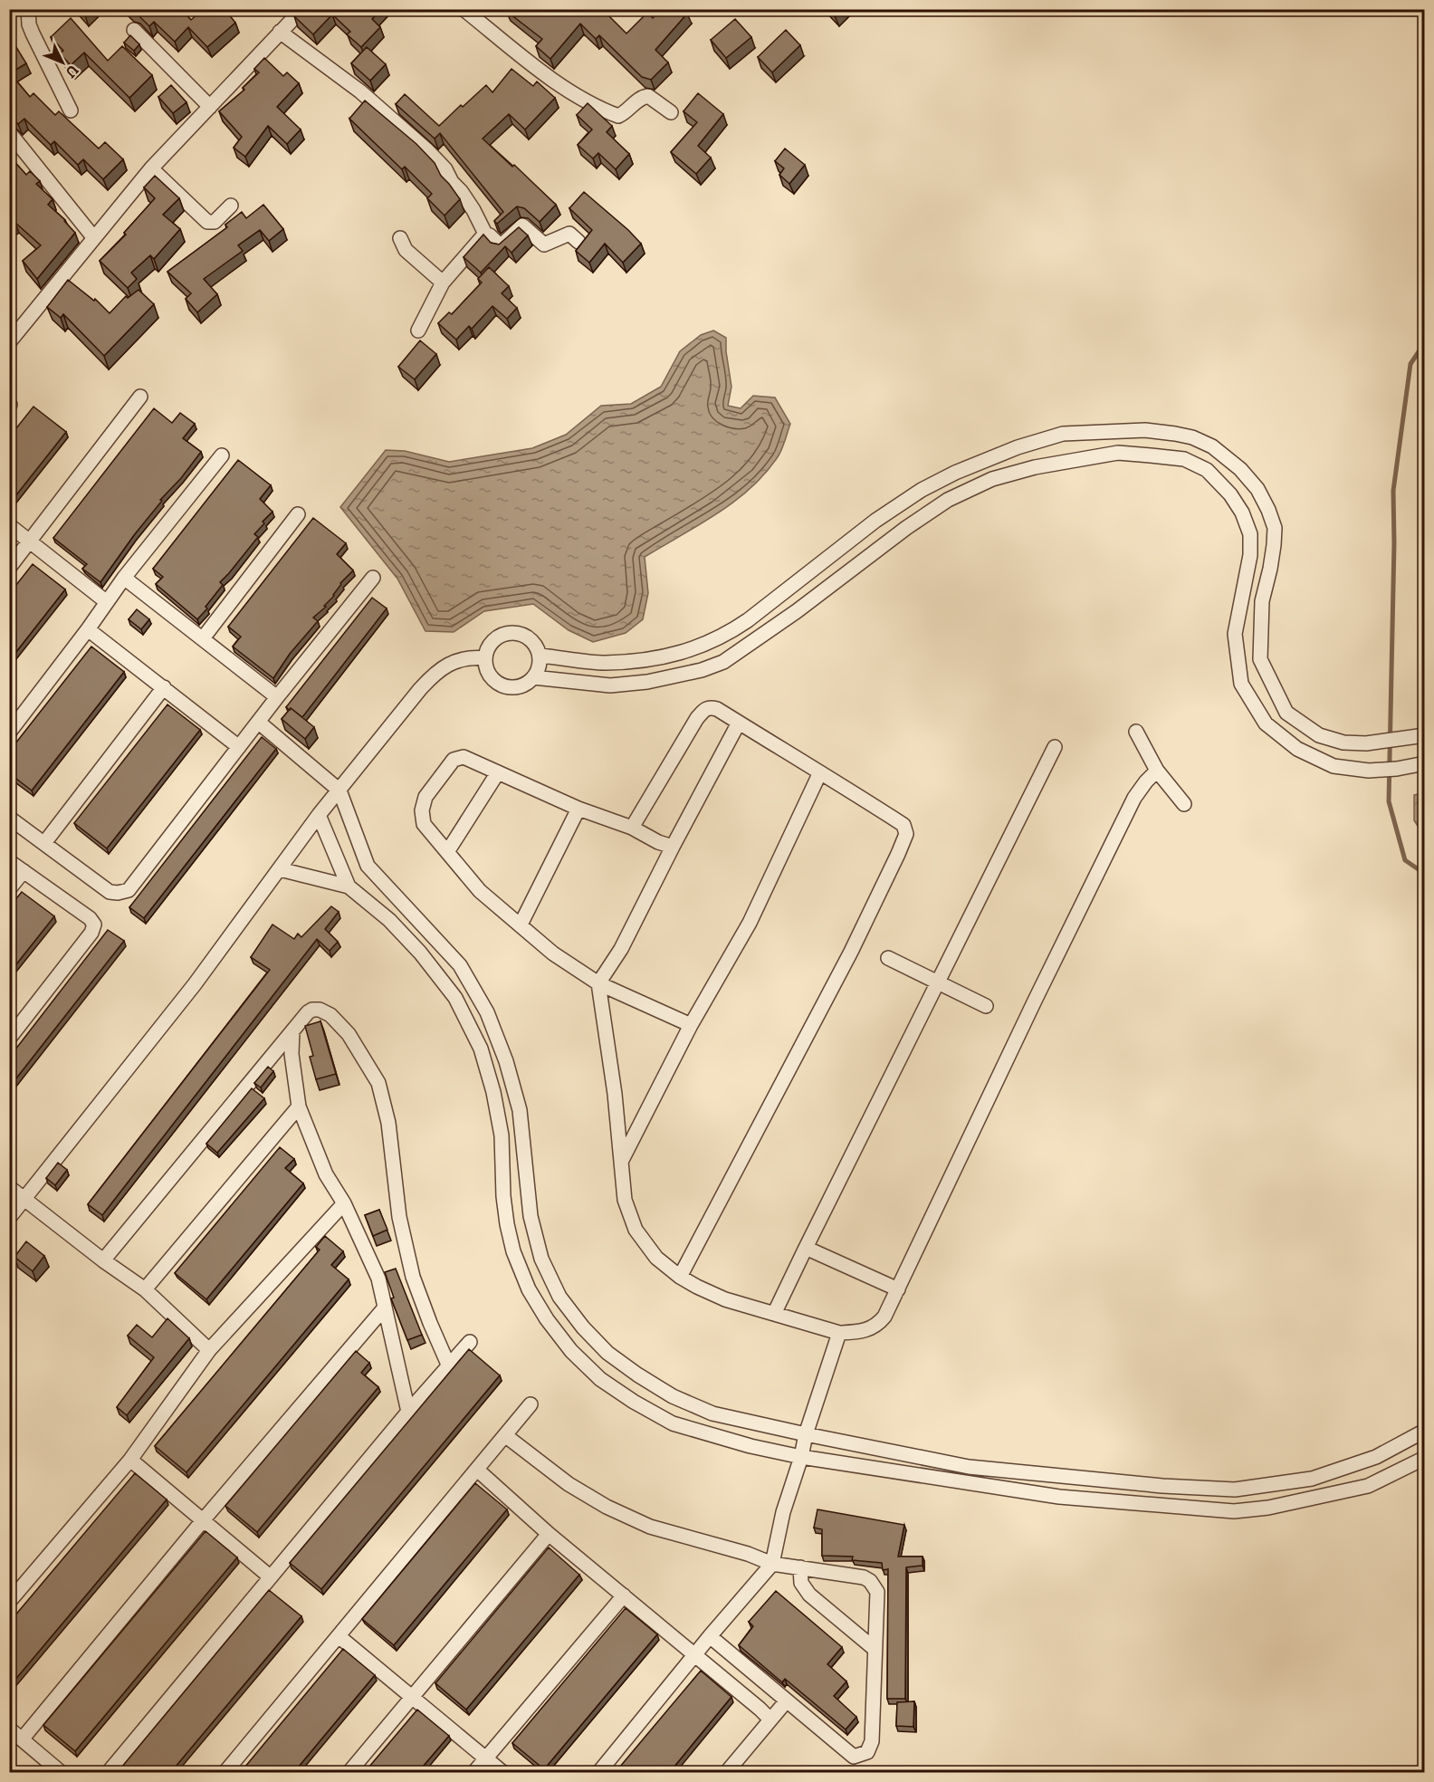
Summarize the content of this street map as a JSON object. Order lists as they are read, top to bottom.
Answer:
{
  "north": "bottom right"
}
